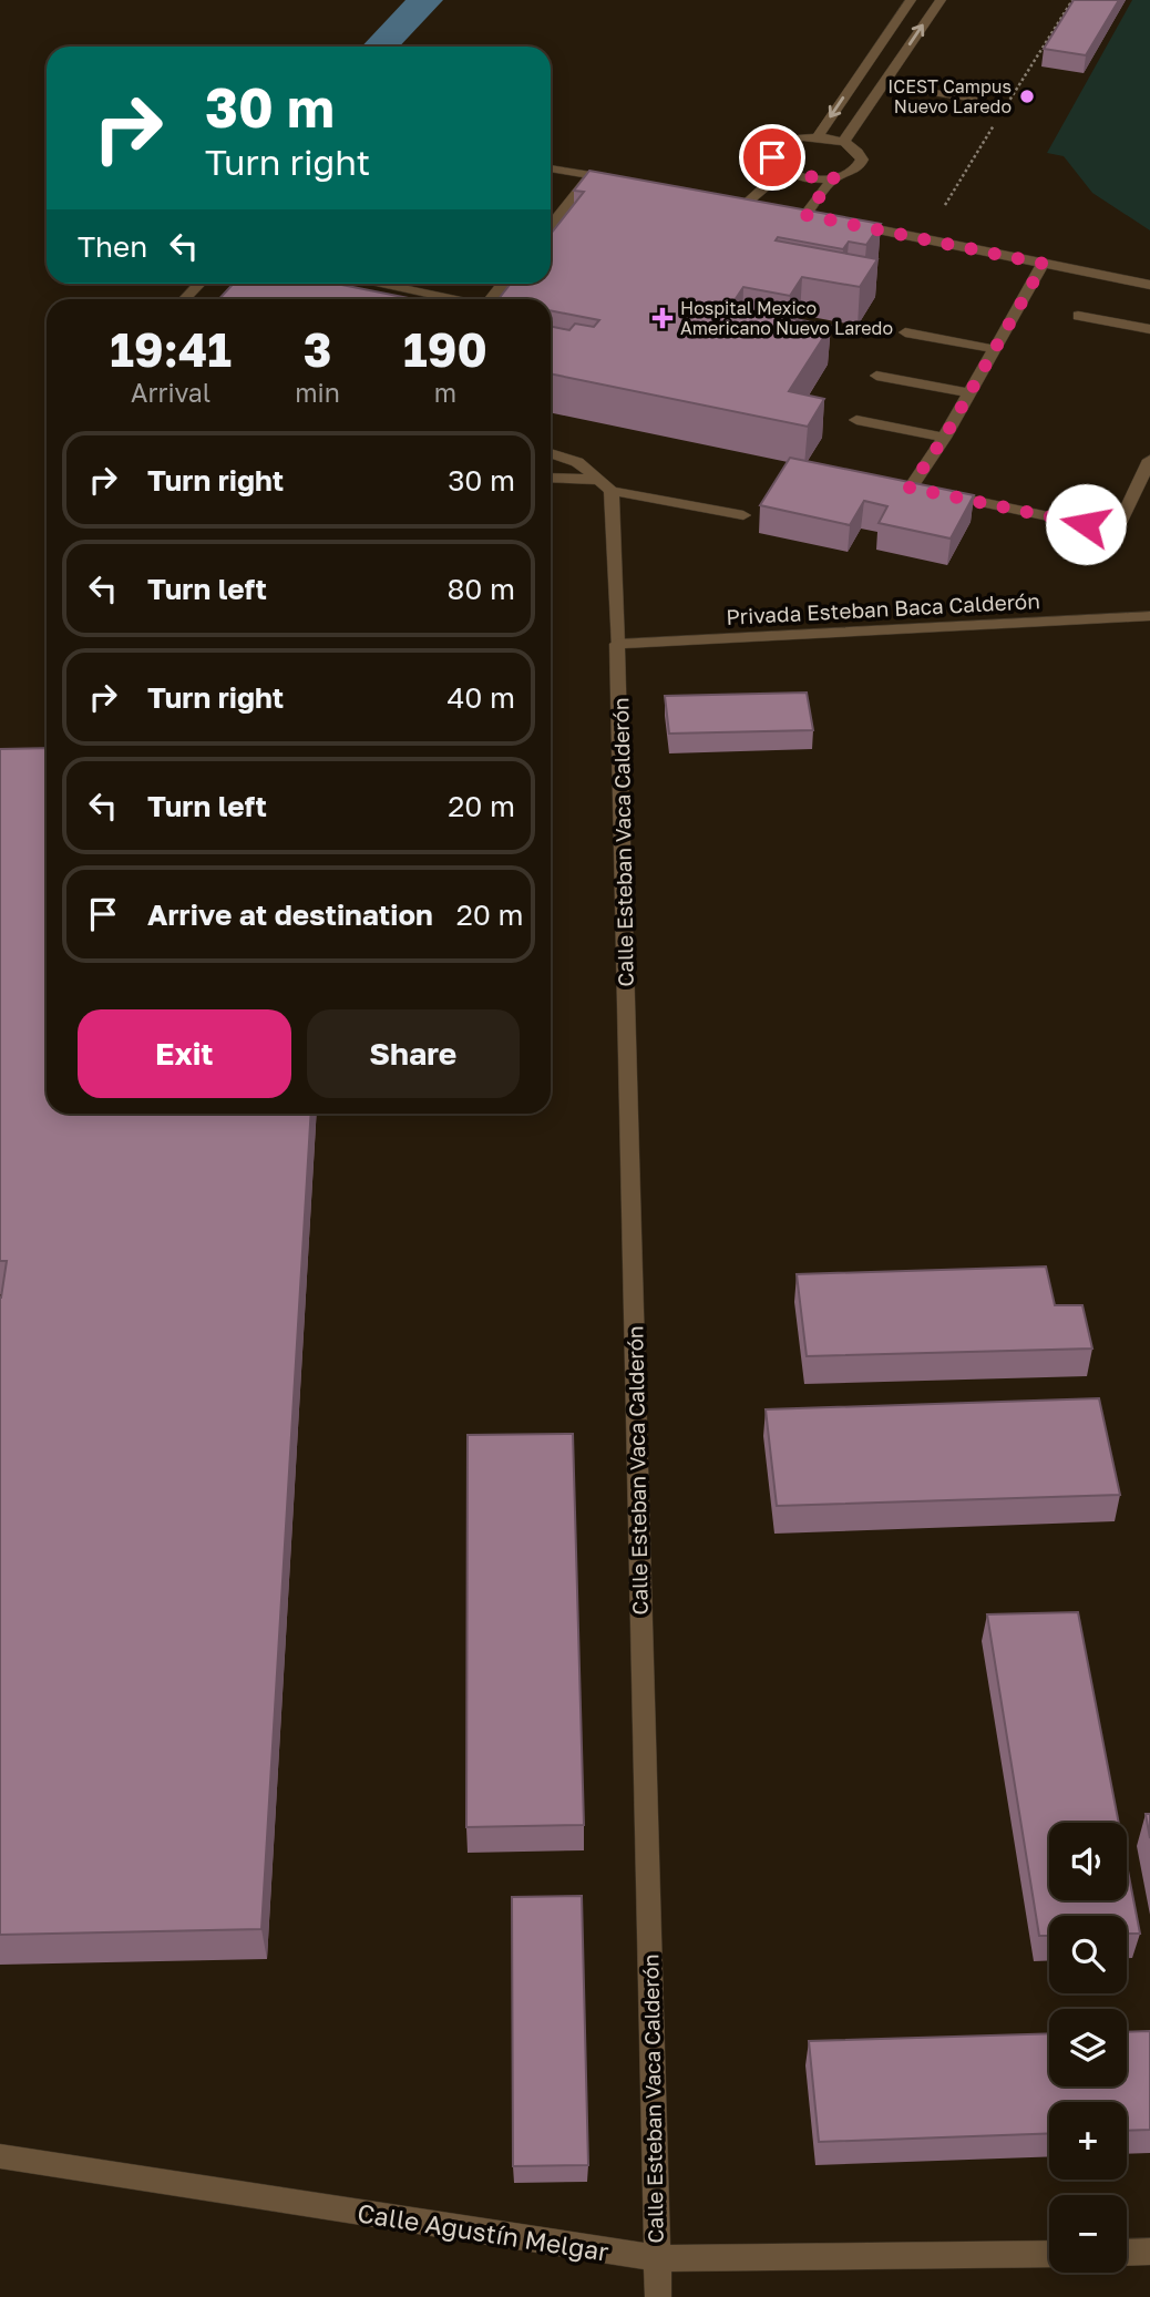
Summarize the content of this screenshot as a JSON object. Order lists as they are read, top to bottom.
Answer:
{
  "streets": {
    "street": ["Privada Esteban Baca Calderón", "Calle Esteban Vaca Calderón", "Calle Agustín Melgar"]
  },
  "crossings": [
    ["Privada Esteban Baca Calderón", "Calle Esteban Vaca Calderón"],
    ["Calle Esteban Vaca Calderón", "Calle Agustín Melgar"]
  ],
  "places": {
    "other": ["ICEST Campus Nuevo Laredo"],
    "health": ["Hospital Mexico Americano Nuevo Laredo"]
  },
  "page": {
    "turn": ["30 m", "Turn right"],
    "then": "Then",
    "eta": [
      "19:41",
      "Arrival",
      "3",
      "min",
      "190",
      "m"
    ],
    "list": [
      {
        "name": "Turn right",
        "value": "30 m"
      },
      {
        "name": "Turn left",
        "value": "80 m"
      },
      {
        "name": "Turn right",
        "value": "40 m"
      },
      {
        "name": "Turn left",
        "value": "20 m"
      },
      {
        "name": "Arrive at destination",
        "value": "20 m"
      }
    ],
    "buttons": ["Exit", "Share"],
    "map_buttons": ["+", "−"]
  }
}
